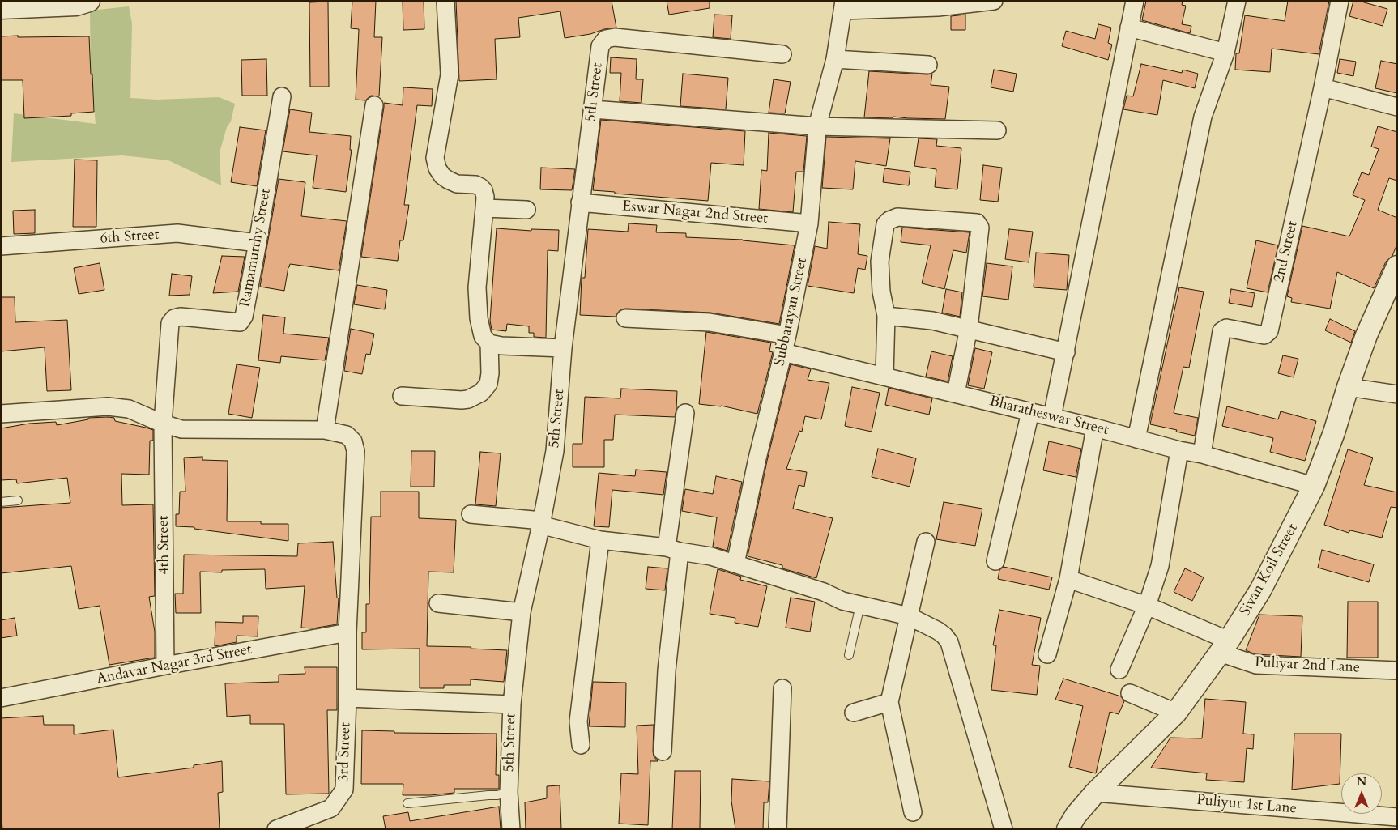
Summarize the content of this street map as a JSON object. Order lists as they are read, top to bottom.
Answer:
{
  "streets": {
    "street": [
      "5th Street",
      "Eswar Nagar 2nd Street",
      "6th Street",
      "Ramamurthy Street",
      "2nd Street",
      "Subbarayan Street",
      "Bharatheswar Street",
      "4th Street",
      "Sivan Koil Street",
      "Andavar Nagar 3rd Street",
      "Puliyar 2nd Lane",
      "3rd Street",
      "Puliyur 1st Lane"
    ]
  },
  "crossings": [
    ["5th Street", "Eswar Nagar 2nd Street"],
    ["Eswar Nagar 2nd Street", "Subbarayan Street"],
    ["6th Street", "Ramamurthy Street"],
    ["Ramamurthy Street", "4th Street"],
    ["2nd Street", "Bharatheswar Street"],
    ["Subbarayan Street", "Bharatheswar Street"],
    ["Bharatheswar Street", "Sivan Koil Street"],
    ["4th Street", "Andavar Nagar 3rd Street"],
    ["Sivan Koil Street", "Puliyar 2nd Lane"],
    ["Sivan Koil Street", "Puliyur 1st Lane"],
    ["Andavar Nagar 3rd Street", "3rd Street"]
  ],
  "north": "top"
}
